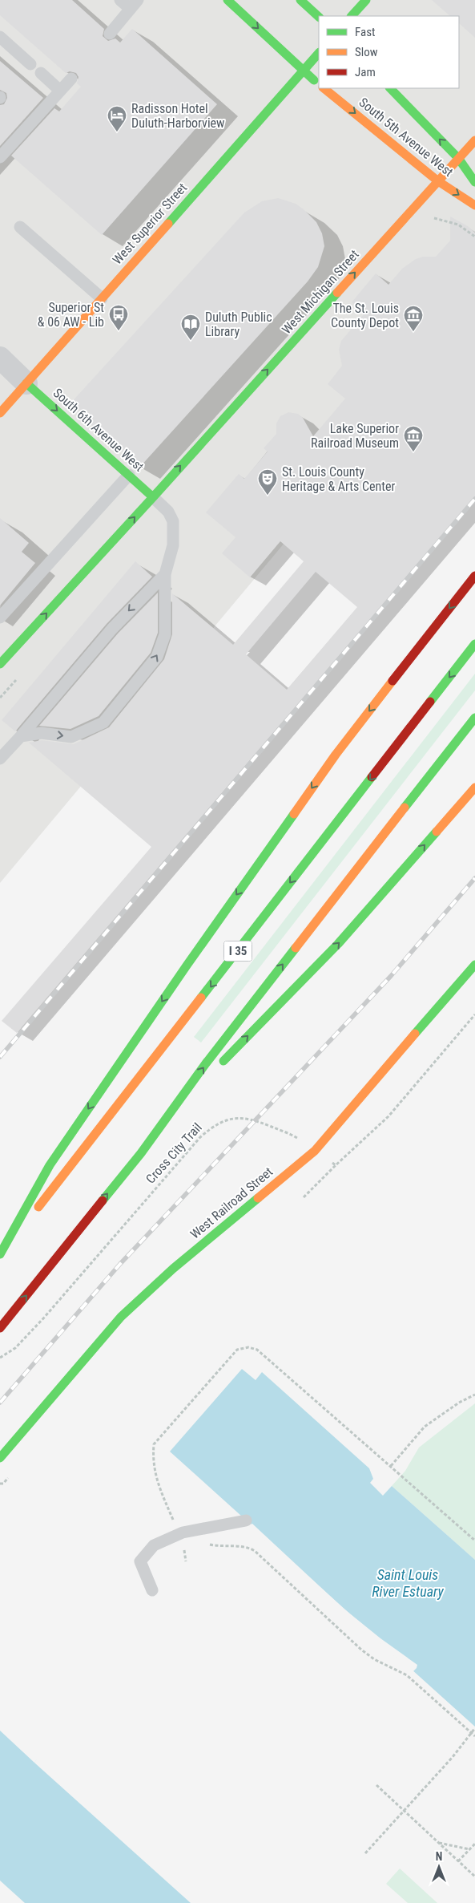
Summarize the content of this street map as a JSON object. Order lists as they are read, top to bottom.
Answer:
{
  "streets": {
    "main road": [
      "South 5th Avenue West",
      "West Superior Street",
      "West Michigan Street",
      "South 6th Avenue West",
      "I 35",
      "West Railroad Street"
    ],
    "path": ["Cross City Trail"]
  },
  "crossings": [
    ["South 5th Avenue West", "West Michigan Street"],
    ["West Superior Street", "South 6th Avenue West"],
    ["West Michigan Street", "South 6th Avenue West"],
    ["Cross City Trail", "West Railroad Street"]
  ],
  "one_way": ["West Michigan Street", "South 6th Avenue West"],
  "water": ["Saint Louis River Estuary"],
  "places": {
    "hotel": ["Radisson Hotel Duluth-Harborview"],
    "bus stop": ["Superior St & 06 AW - Lib"],
    "museum": ["The St. Louis County Depot", "Lake Superior Railroad Museum"],
    "library": ["Duluth Public Library"],
    "theatre": ["St. Louis County Heritage & Arts Center"]
  },
  "legend": ["Fast", "Slow", "Jam"],
  "north": "top"
}
